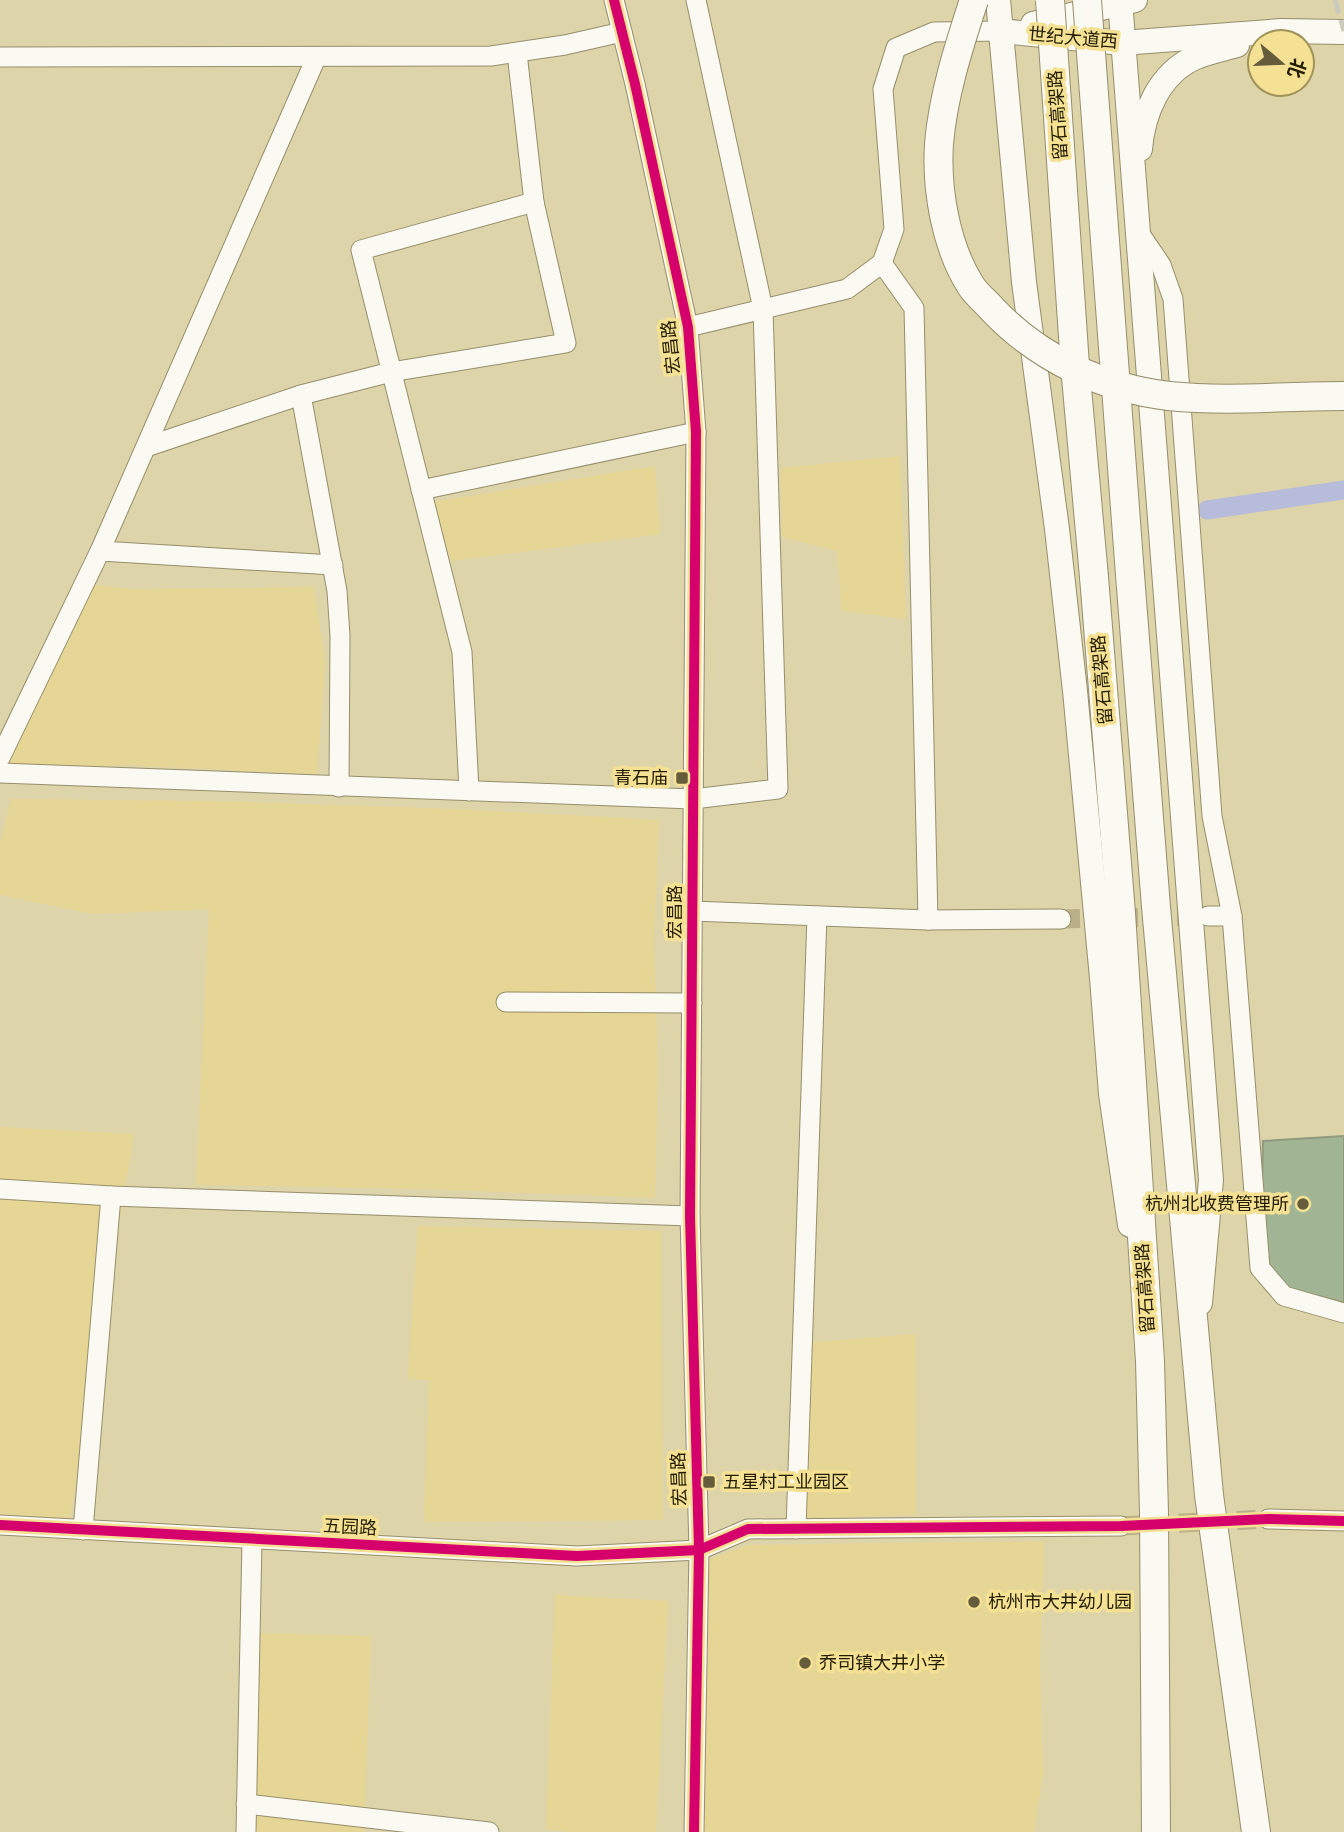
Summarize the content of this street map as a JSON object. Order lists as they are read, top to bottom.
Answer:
{
  "streets": {
    "highway": ["留石高架路"],
    "main road": ["世纪大道西"],
    "street": ["宏昌路", "五园路"]
  },
  "crossings": [
    ["宏昌路", "五园路"]
  ],
  "places": {
    "transit": ["青石庙", "五星村工业园区"],
    "other": ["杭州北收费管理所", "杭州市大井幼儿园", "乔司镇大井小学"]
  },
  "north": "right"
}
